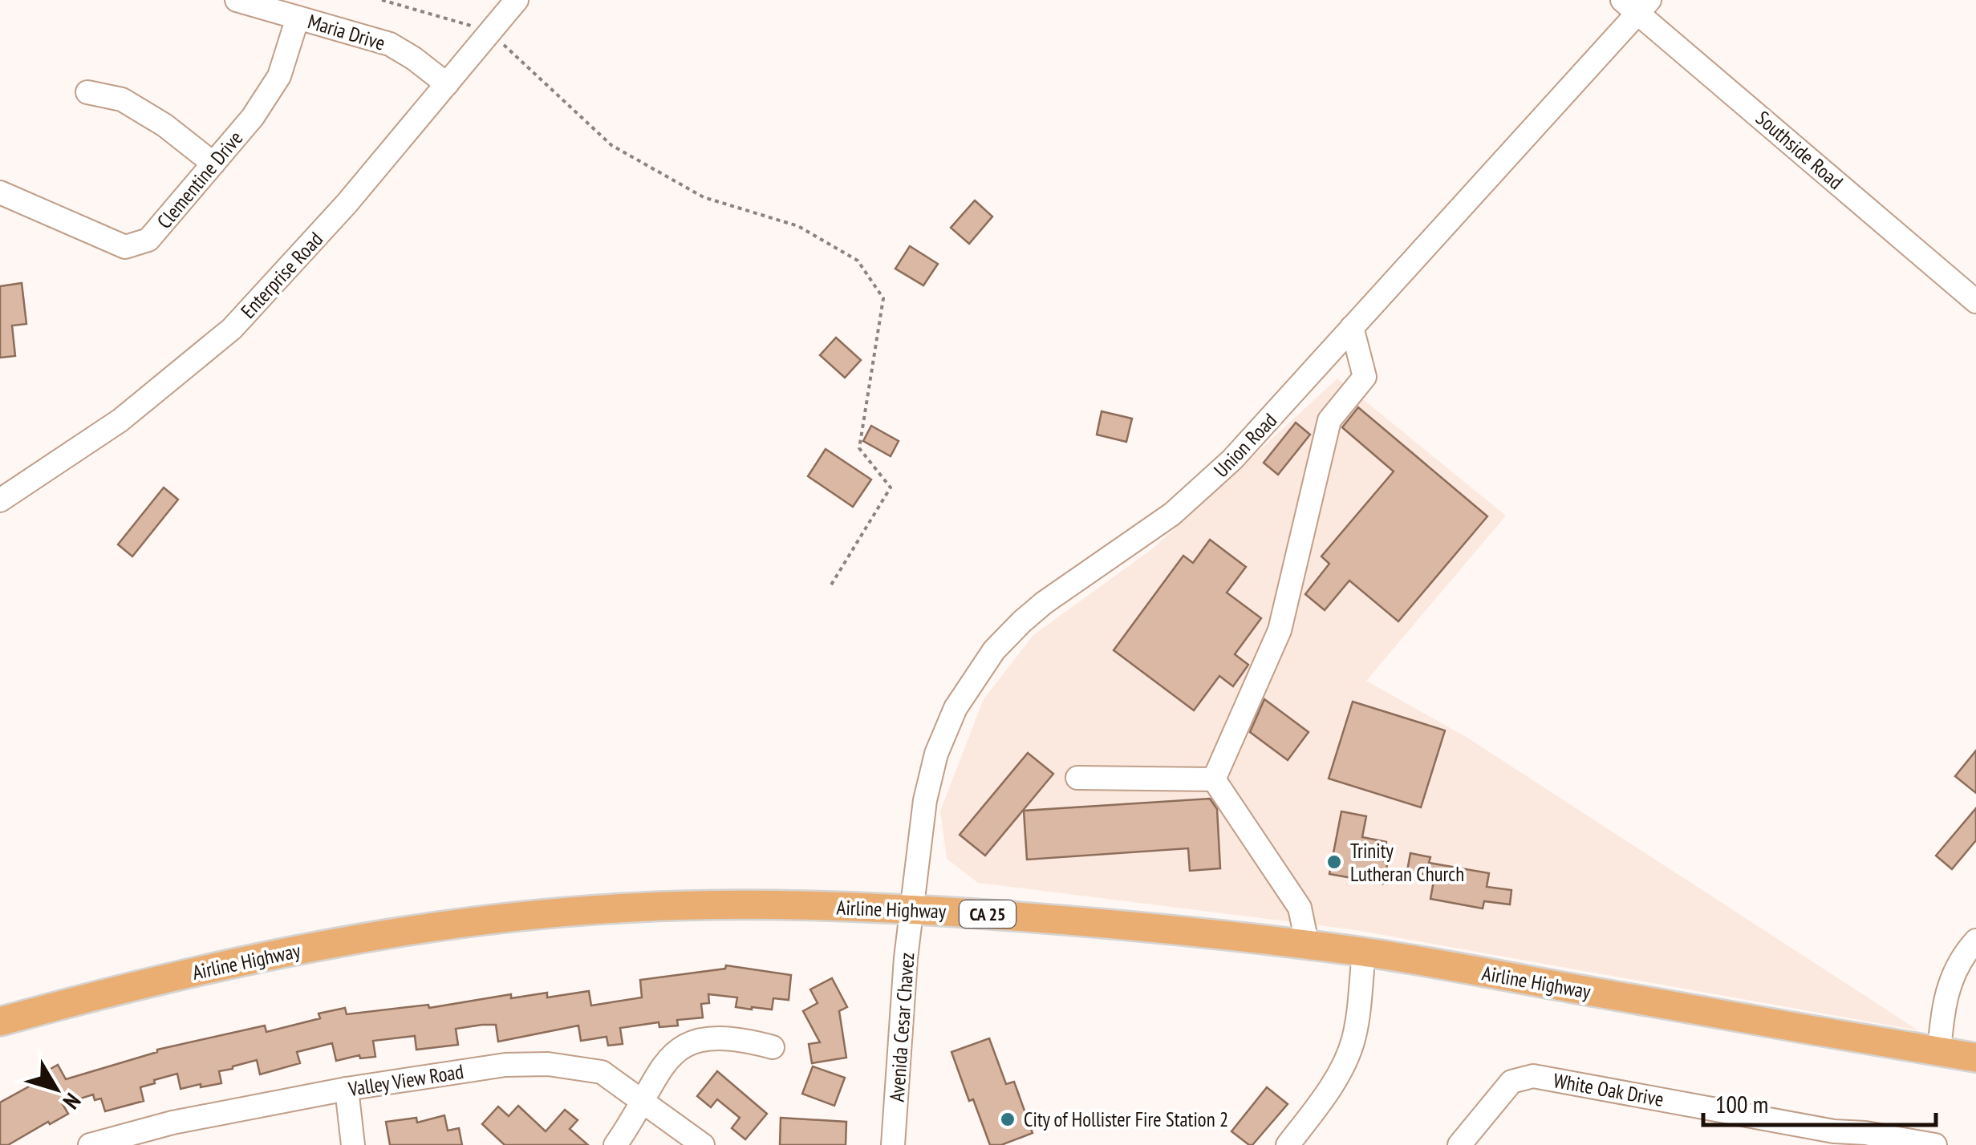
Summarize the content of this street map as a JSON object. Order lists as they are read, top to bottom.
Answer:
{
  "streets": {
    "main road": ["Airline Highway", "CA 25"],
    "street": [
      "Maria Drive",
      "Southside Road",
      "Clementine Drive",
      "Enterprise Road",
      "Union Road",
      "Avenida Cesar Chavez",
      "Valley View Road",
      "White Oak Drive"
    ]
  },
  "crossings": [
    ["Maria Drive", "Clementine Drive"],
    ["Maria Drive", "Enterprise Road"],
    ["Southside Road", "Union Road"],
    ["Union Road", "Airline Highway"],
    ["Union Road", "Avenida Cesar Chavez"],
    ["Airline Highway", "Avenida Cesar Chavez"]
  ],
  "places": ["Trinity Lutheran Church", "City of Hollister Fire Station 2"],
  "scale_bar": "100 m",
  "north": "bottom right"
}
